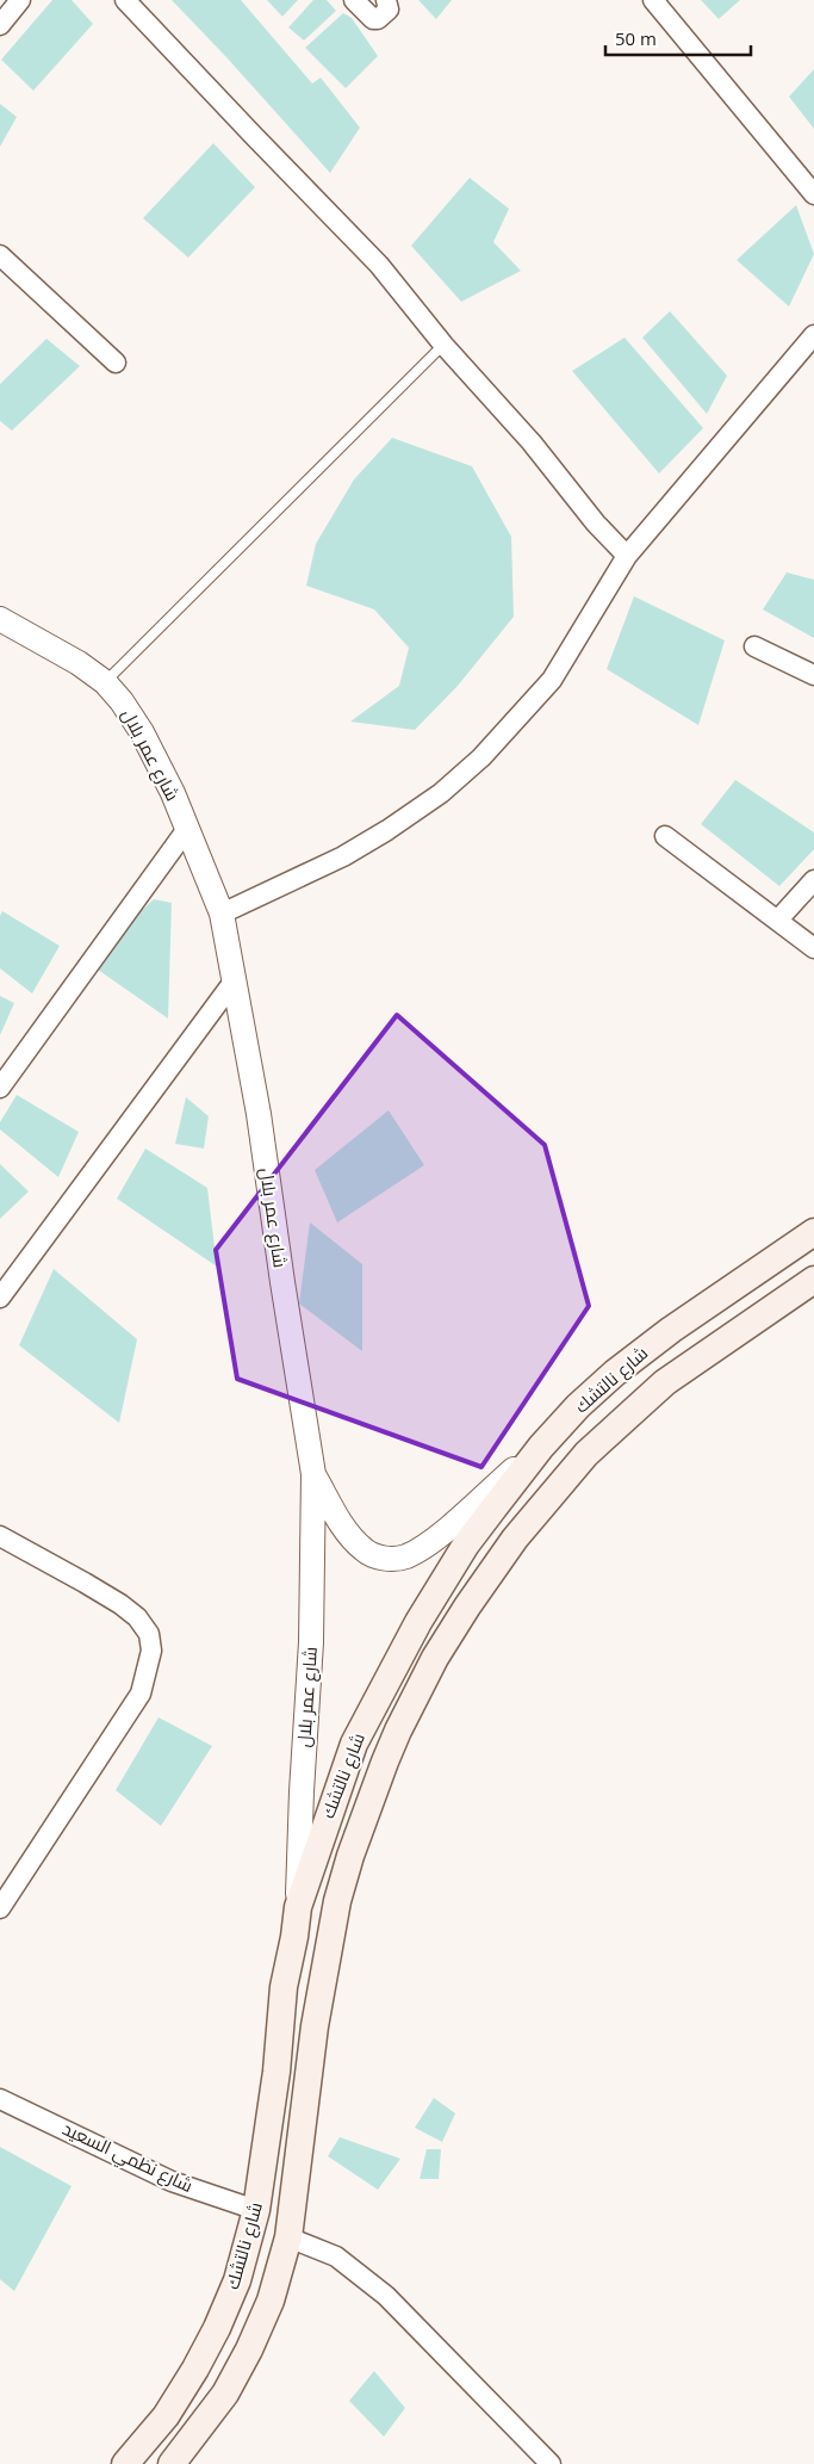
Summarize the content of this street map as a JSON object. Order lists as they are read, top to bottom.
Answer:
{
  "streets": {
    "main road": ["شارع نالتشك"],
    "street": ["شارع عمر بلال", "شارع نظمي السعيد"]
  },
  "crossings": [
    ["شارع عمر بلال", "شارع نالتشك"],
    ["شارع نالتشك", "شارع نظمي السعيد"]
  ],
  "scale_bar": "50 m"
}
